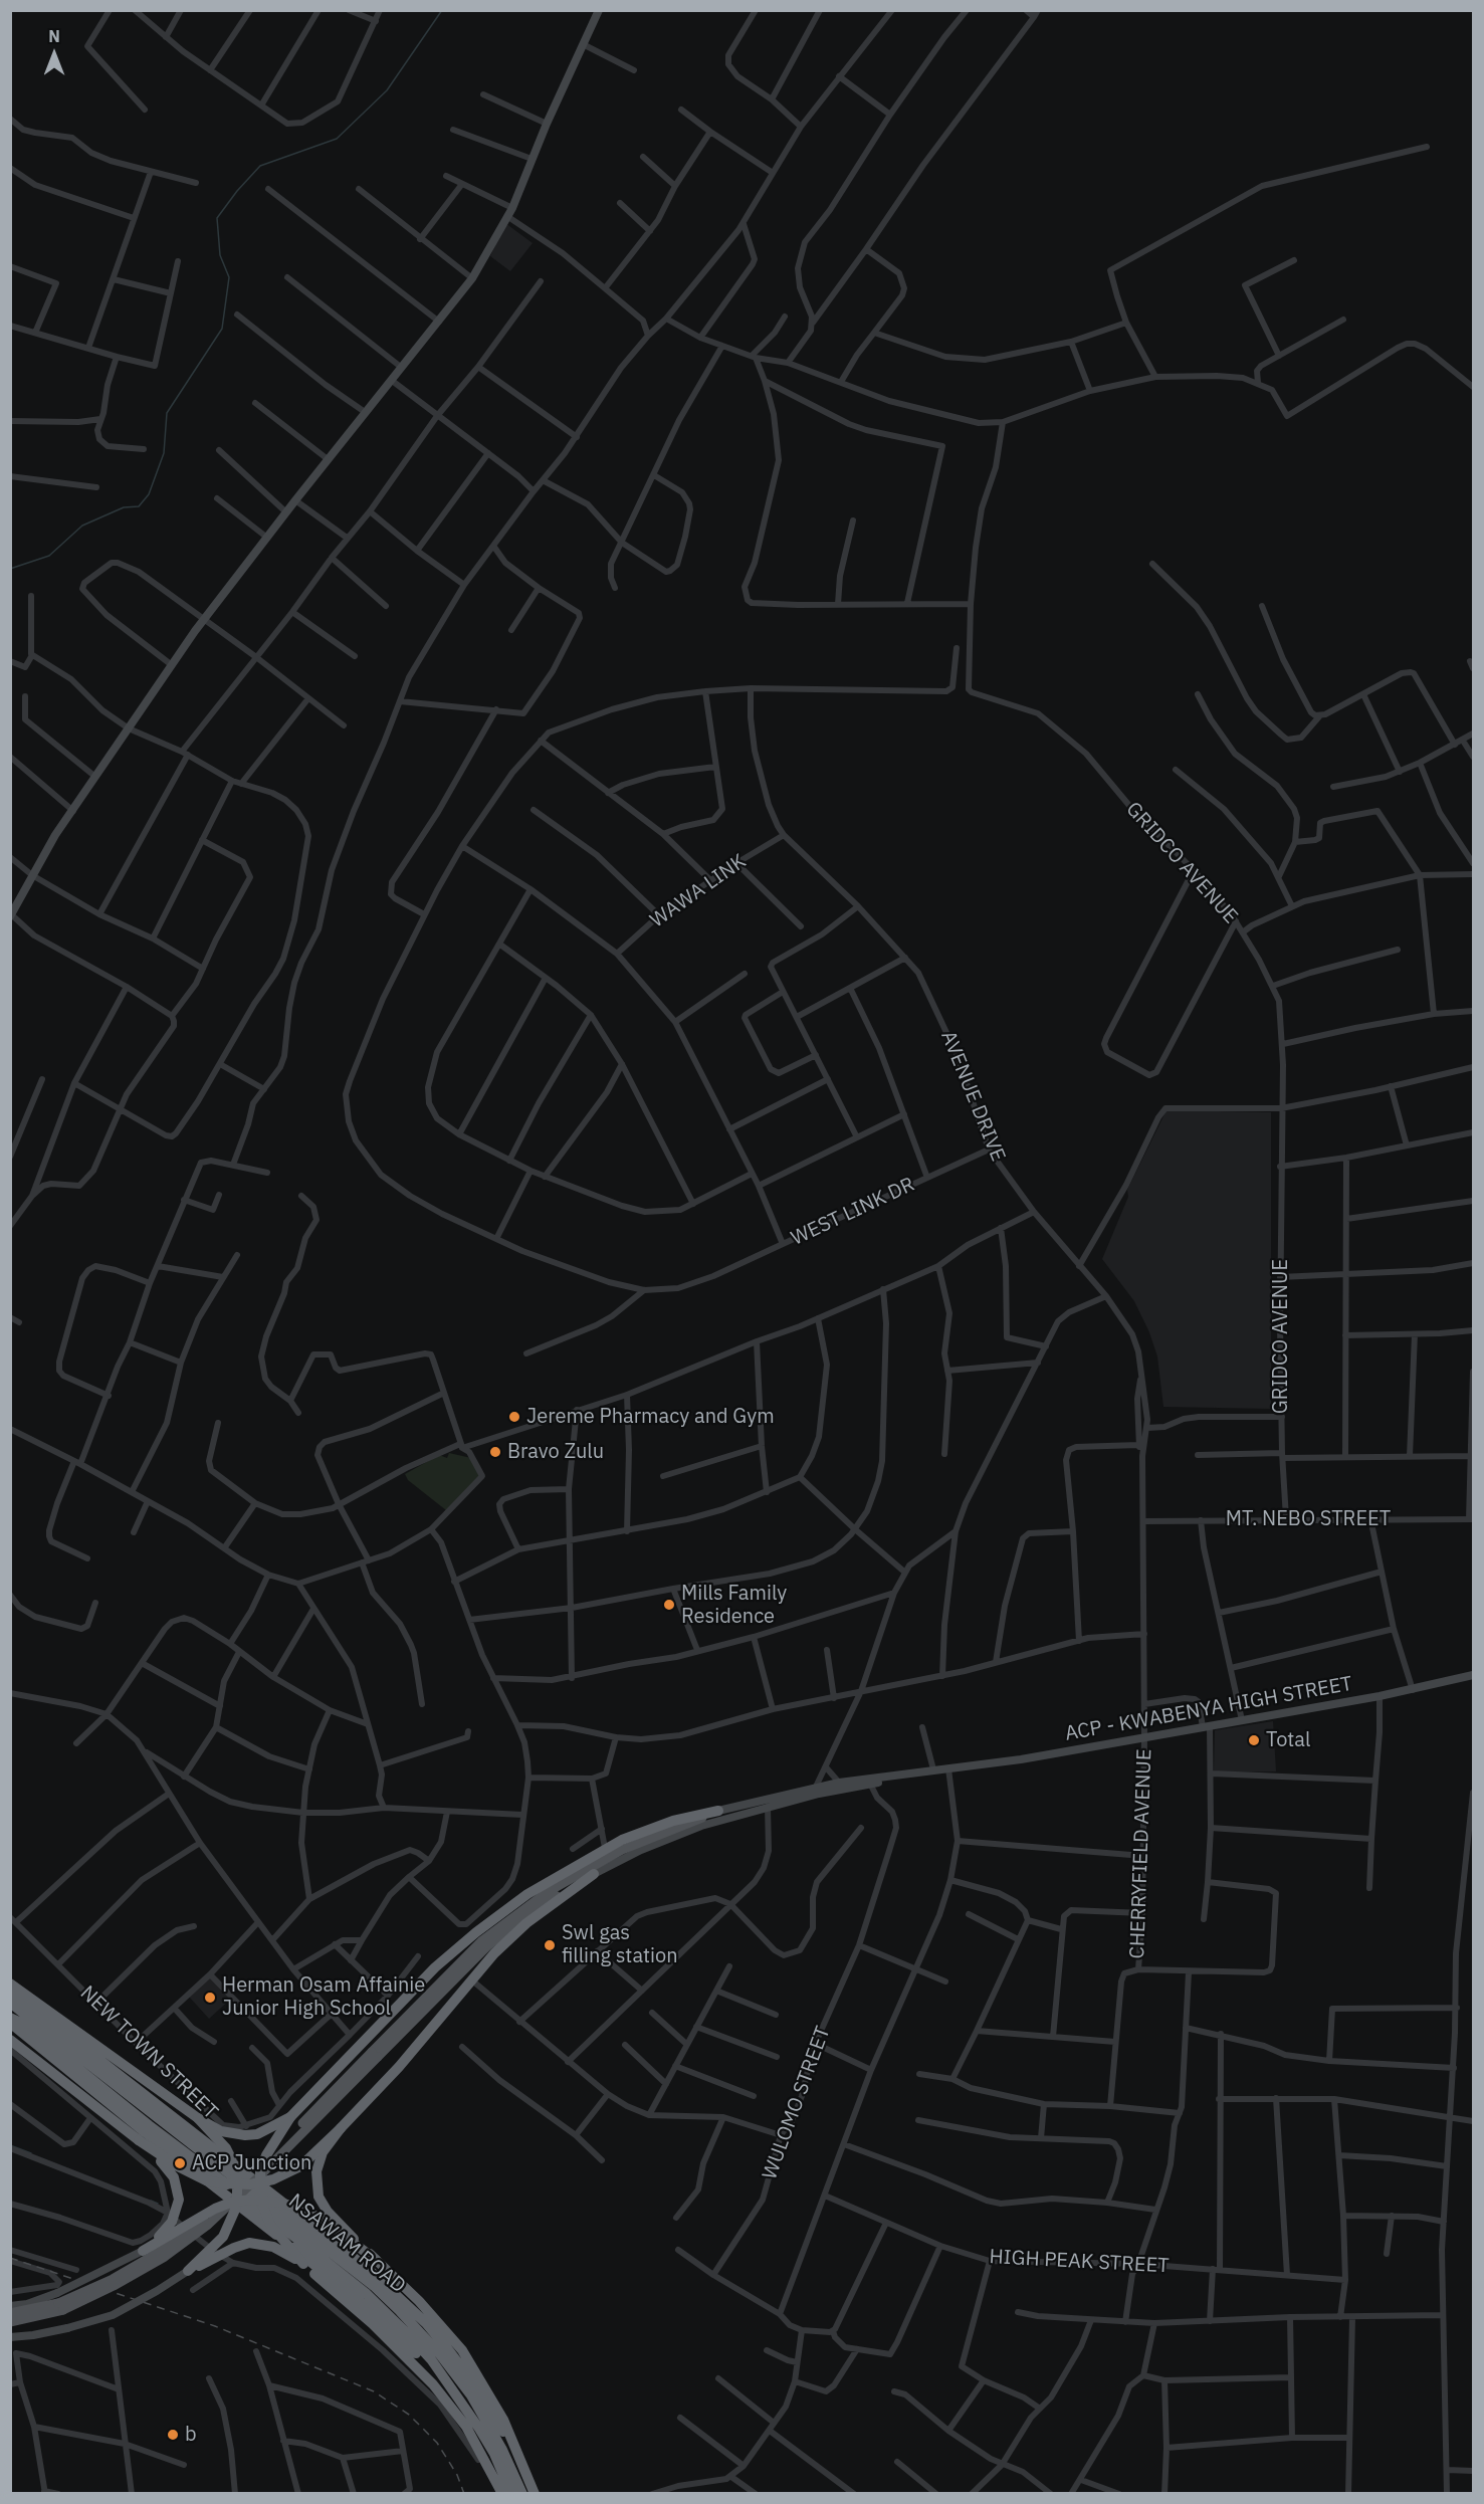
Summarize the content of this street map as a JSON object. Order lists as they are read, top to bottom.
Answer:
{
  "streets": {
    "highway": ["NSAWAM ROAD"],
    "street": [
      "GRIDCO AVENUE",
      "WAWA LINK",
      "AVENUE DRIVE",
      "WEST LINK DR",
      "MT. NEBO STREET",
      "ACP - KWABENYA HIGH STREET",
      "CHERRYFIELD AVENUE",
      "NEW TOWN STREET",
      "WULOMO STREET",
      "HIGH PEAK STREET"
    ]
  },
  "crossings": [
    ["GRIDCO AVENUE", "MT. NEBO STREET"],
    ["WAWA LINK", "AVENUE DRIVE"],
    ["WAWA LINK", "WEST LINK DR"],
    ["AVENUE DRIVE", "CHERRYFIELD AVENUE"],
    ["MT. NEBO STREET", "CHERRYFIELD AVENUE"],
    ["ACP - KWABENYA HIGH STREET", "CHERRYFIELD AVENUE"]
  ],
  "places": [
    "Jereme Pharmacy and Gym",
    "Bravo Zulu",
    "Mills Family Residence",
    "Total",
    "Swl gas filling station",
    "Herman Osam Affainie Junior High School",
    "ACP Junction",
    "b"
  ],
  "north": "top"
}
